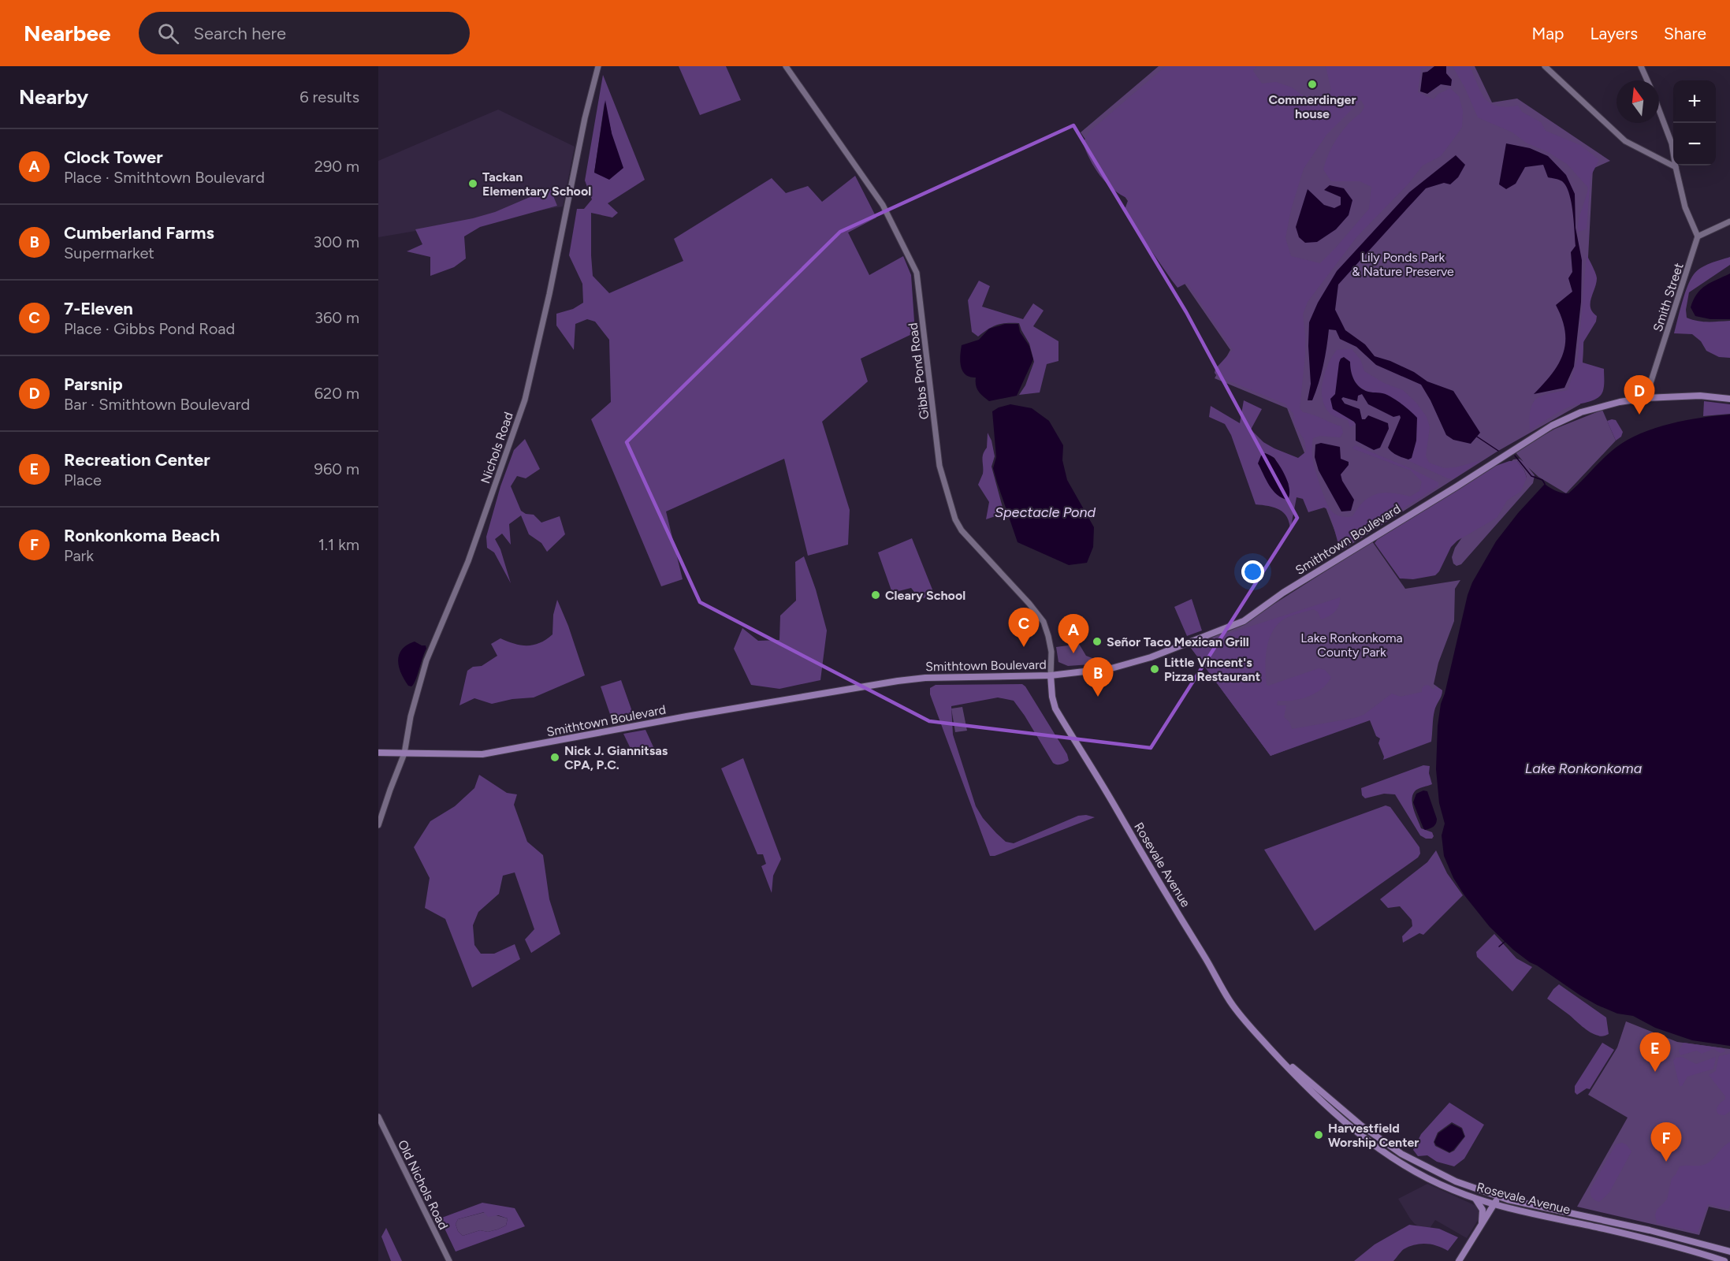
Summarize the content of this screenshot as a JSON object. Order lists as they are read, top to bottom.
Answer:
{
  "streets": {
    "main road": ["Smithtown Boulevard", "Rosevale Avenue"],
    "street": [
      "Smith Street",
      "Gibbs Pond Road",
      "Nichols Road",
      "Old Nichols Road"
    ]
  },
  "crossings": [
    ["Smith Street", "Smithtown Boulevard"],
    ["Gibbs Pond Road", "Smithtown Boulevard"],
    ["Gibbs Pond Road", "Rosevale Avenue"],
    ["Nichols Road", "Smithtown Boulevard"],
    ["Smithtown Boulevard", "Rosevale Avenue"]
  ],
  "water": ["Spectacle Pond", "Lake Ronkonkoma"],
  "parks": ["Lily Ponds Park & Nature Preserve", "Lake Ronkonkoma County Park"],
  "places": [
    "Commerdinger house",
    "Tackan Elementary School",
    "Cleary School",
    "Señor Taco Mexican Grill",
    "Little Vincent's Pizza Restaurant",
    "Nick J. Giannitsas CPA, P.C.",
    "Harvestfield Worship Center"
  ],
  "north": "top",
  "page": {
    "header": "Nearbee",
    "search": "Search here",
    "nav": ["Map", "Layers", "Share"],
    "heading": ["Nearby", "6 results"],
    "map_buttons": ["+", "−"],
    "list": [
      {
        "mark": "A",
        "name": "Clock Tower",
        "note": "Place · Smithtown Boulevard",
        "value": "290 m"
      },
      {
        "mark": "B",
        "name": "Cumberland Farms",
        "note": "Supermarket",
        "value": "300 m"
      },
      {
        "mark": "C",
        "name": "7-Eleven",
        "note": "Place · Gibbs Pond Road",
        "value": "360 m"
      },
      {
        "mark": "D",
        "name": "Parsnip",
        "note": "Bar · Smithtown Boulevard",
        "value": "620 m"
      },
      {
        "mark": "E",
        "name": "Recreation Center",
        "note": "Place",
        "value": "960 m"
      },
      {
        "mark": "F",
        "name": "Ronkonkoma Beach",
        "note": "Park",
        "value": "1.1 km"
      }
    ],
    "pins": [
      "D",
      "C",
      "A",
      "B",
      "E",
      "F"
    ]
  }
}
